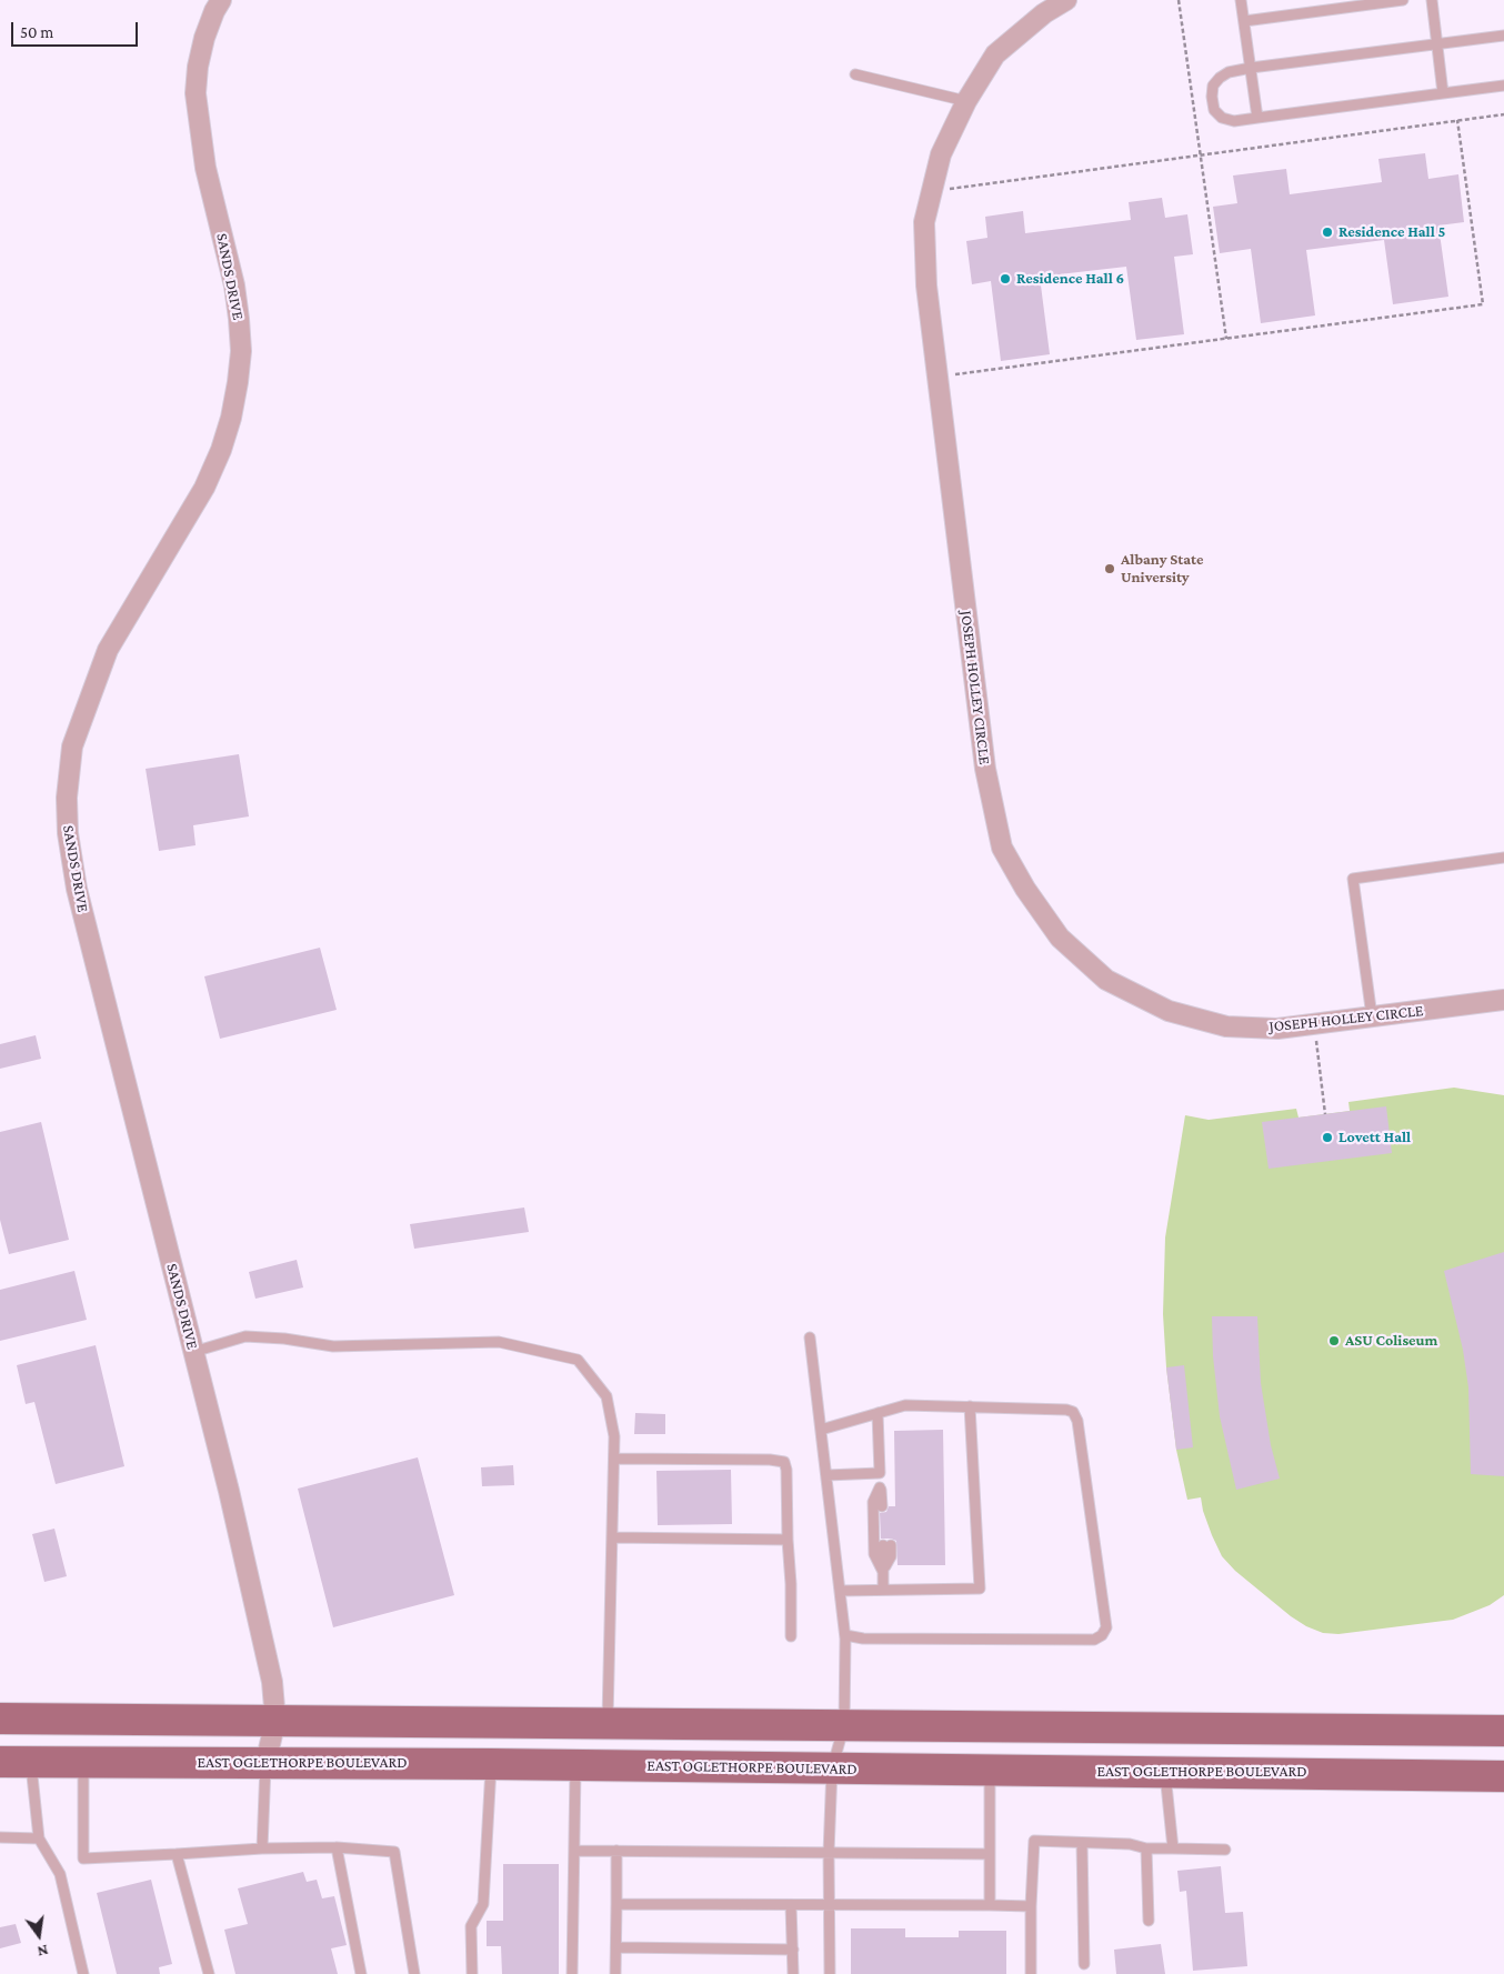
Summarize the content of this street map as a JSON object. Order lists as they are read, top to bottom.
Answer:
{
  "streets": {
    "main road": ["EAST OGLETHORPE BOULEVARD"],
    "street": ["SANDS DRIVE", "JOSEPH HOLLEY CIRCLE"]
  },
  "crossings": [
    ["SANDS DRIVE", "EAST OGLETHORPE BOULEVARD"]
  ],
  "places": [
    "Residence Hall 5",
    "Residence Hall 6",
    "Albany State University",
    "Lovett Hall",
    "ASU Coliseum"
  ],
  "scale_bar": "50 m",
  "north": "bottom"
}
